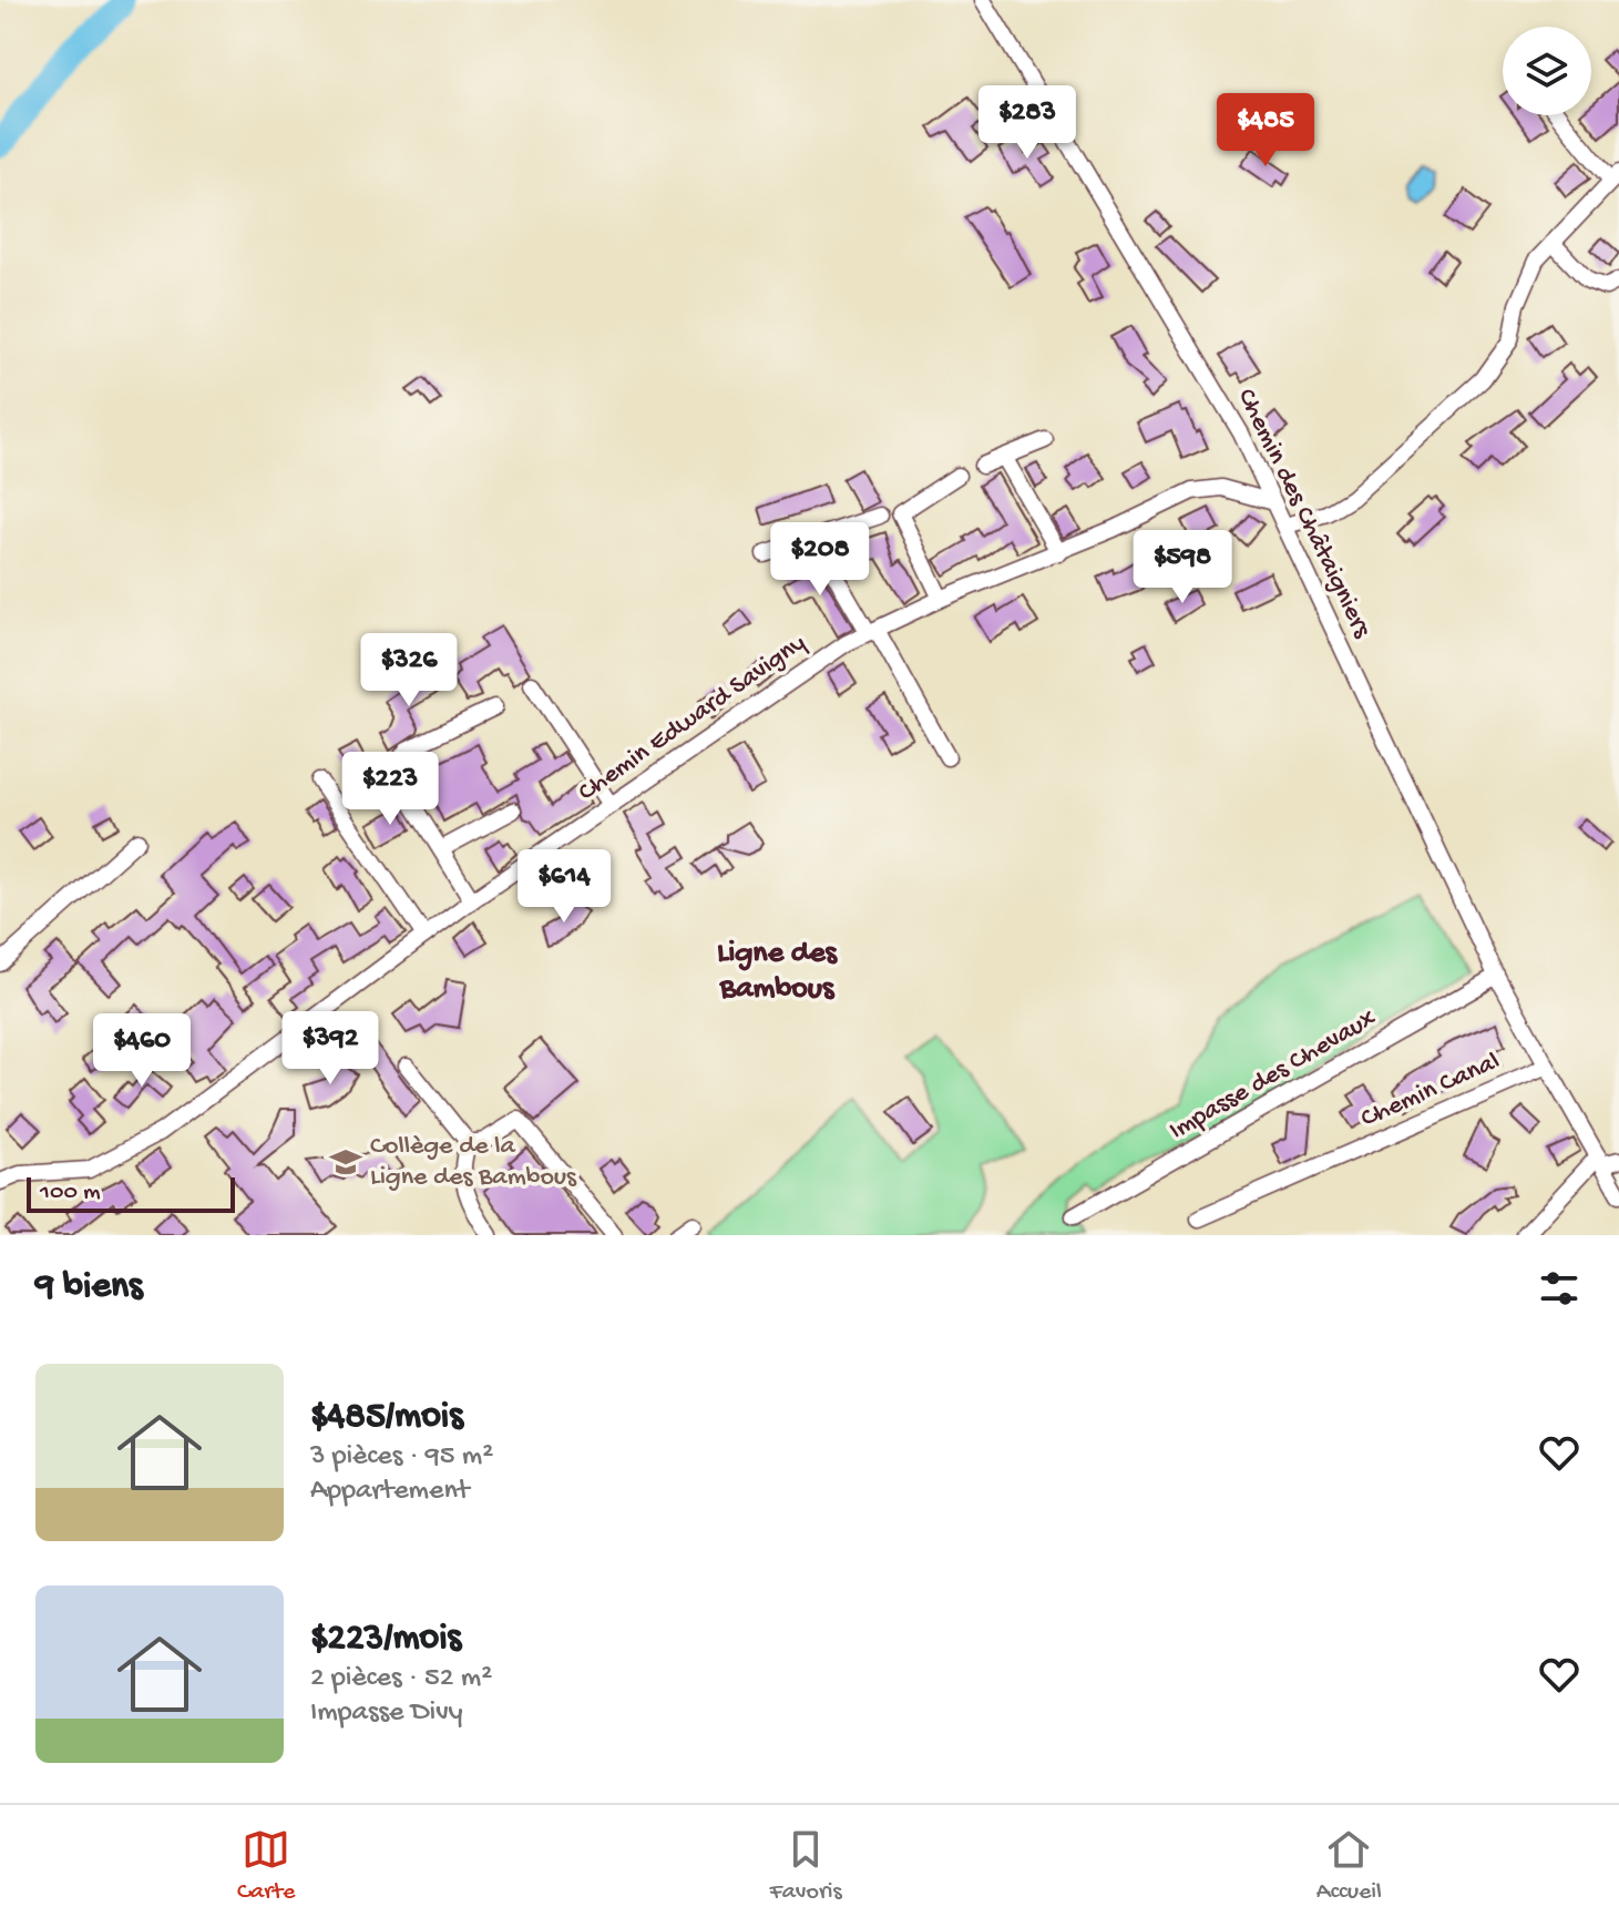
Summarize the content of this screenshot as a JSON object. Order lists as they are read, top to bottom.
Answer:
{
  "streets": {
    "street": [
      "Chemin des Châtaigniers",
      "Chemin Edward Savigny",
      "Impasse des Chevaux",
      "Chemin Canal"
    ]
  },
  "crossings": [
    ["Chemin des Châtaigniers", "Chemin Edward Savigny"],
    ["Chemin des Châtaigniers", "Impasse des Chevaux"],
    ["Chemin des Châtaigniers", "Chemin Canal"]
  ],
  "districts": ["Ligne des Bambous"],
  "places": {
    "school or university": ["Collège de la Ligne des Bambous"]
  },
  "scale_bar": "100 m",
  "page": {
    "price": [
      "$283",
      "$485",
      "$208",
      "$598",
      "$326",
      "$223",
      "$614",
      "$392",
      "$460"
    ],
    "scale": "100 m",
    "heading": "9 biens",
    "list": [
      {
        "name": "$485/mois",
        "note": "3 pièces · 95 m² · Appartement"
      },
      {
        "name": "$223/mois",
        "note": "2 pièces · 52 m² · Impasse Divy"
      }
    ],
    "tabs": ["Carte", "Favoris", "Accueil"]
  }
}
